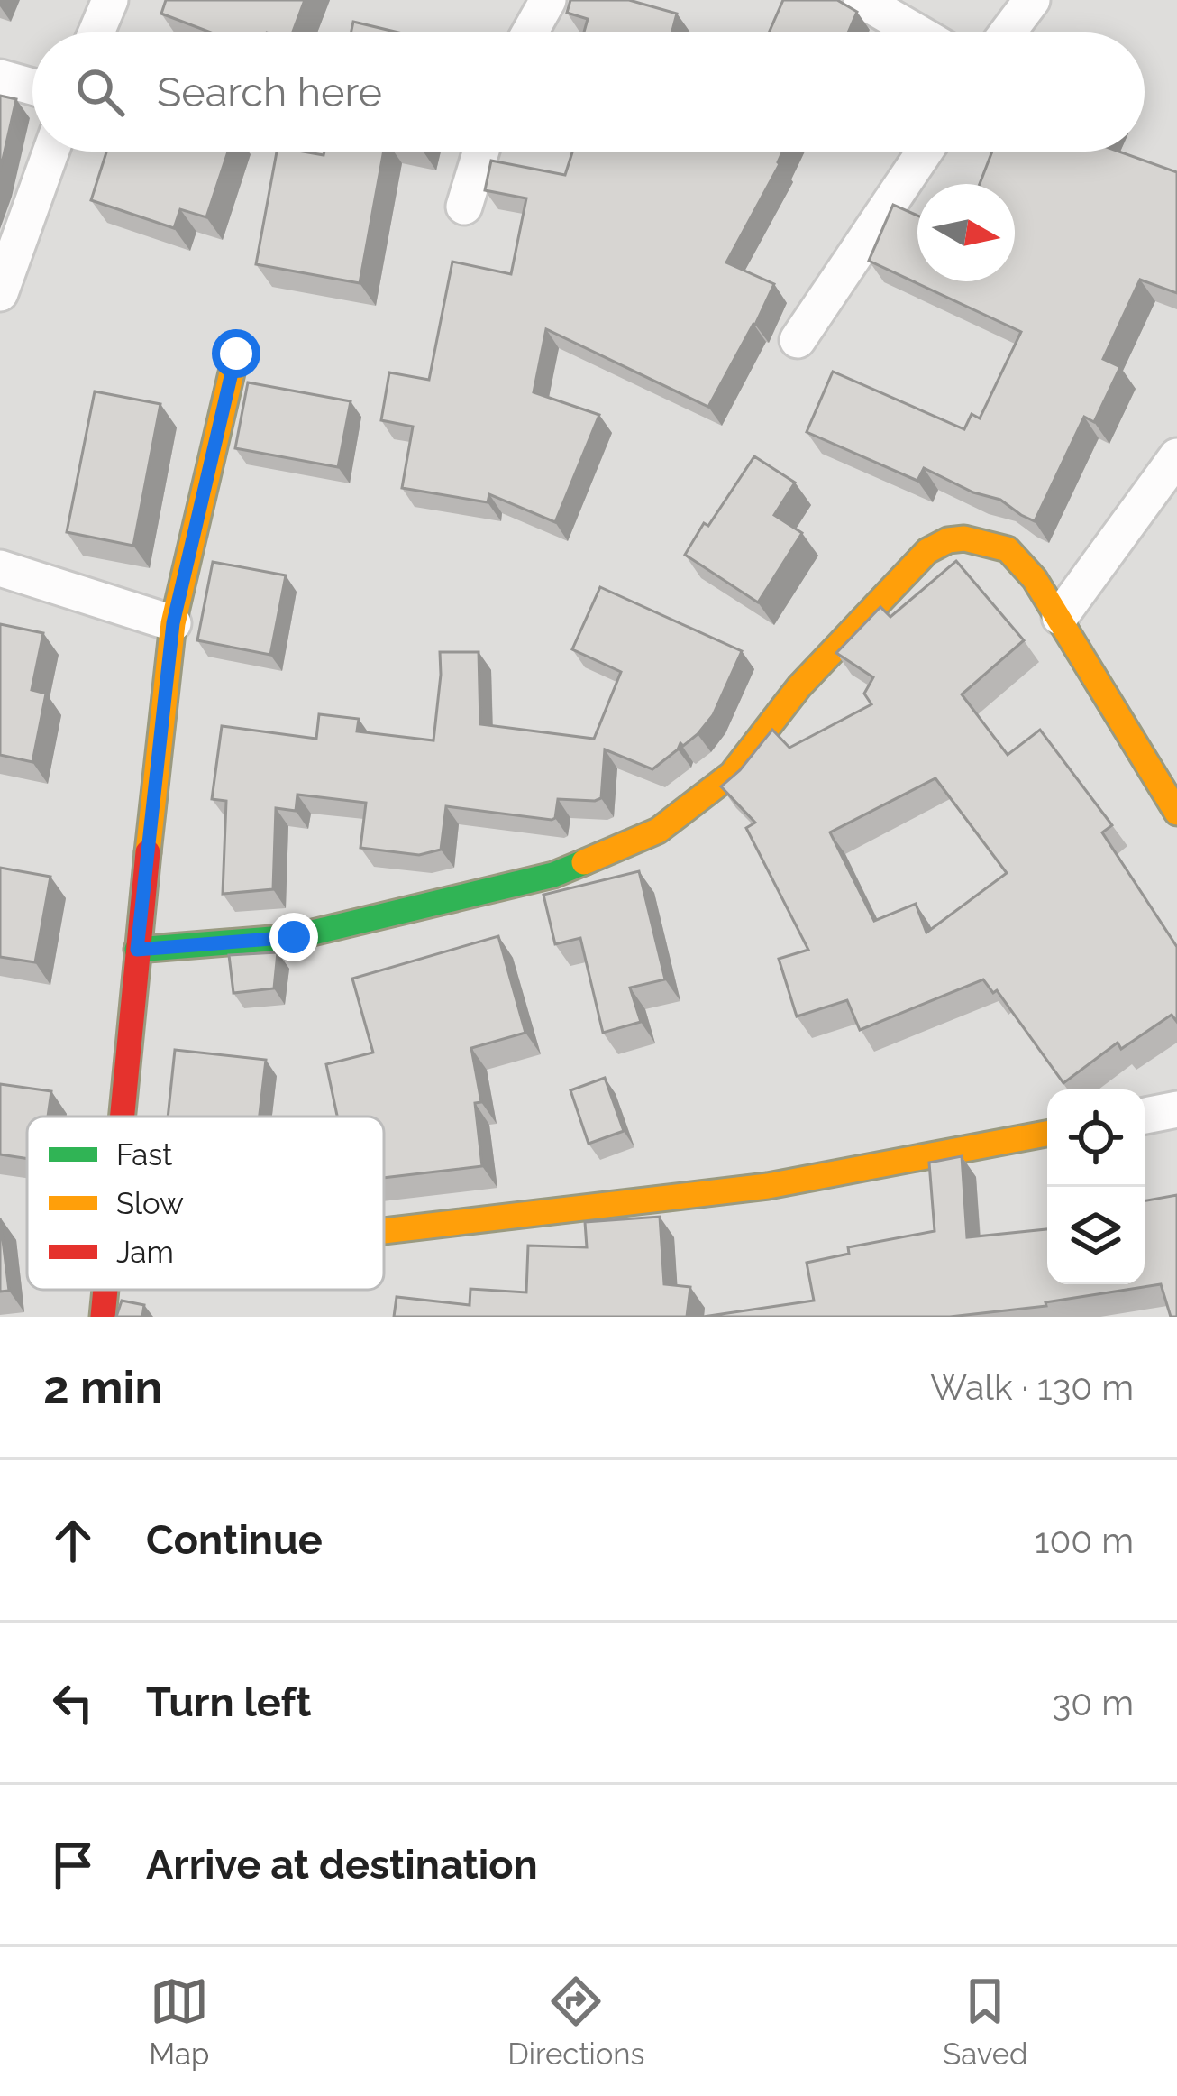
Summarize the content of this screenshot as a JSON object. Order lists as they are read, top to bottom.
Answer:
{
  "legend": ["Fast", "Slow", "Jam"],
  "north": "right",
  "page": {
    "search": "Search here",
    "heading": ["2 min", "Walk · 130 m"],
    "list": [
      ["Continue", "100 m"],
      ["Turn left", "30 m"],
      "Arrive at destination"
    ],
    "nav": ["Map", "Directions", "Saved"]
  }
}
